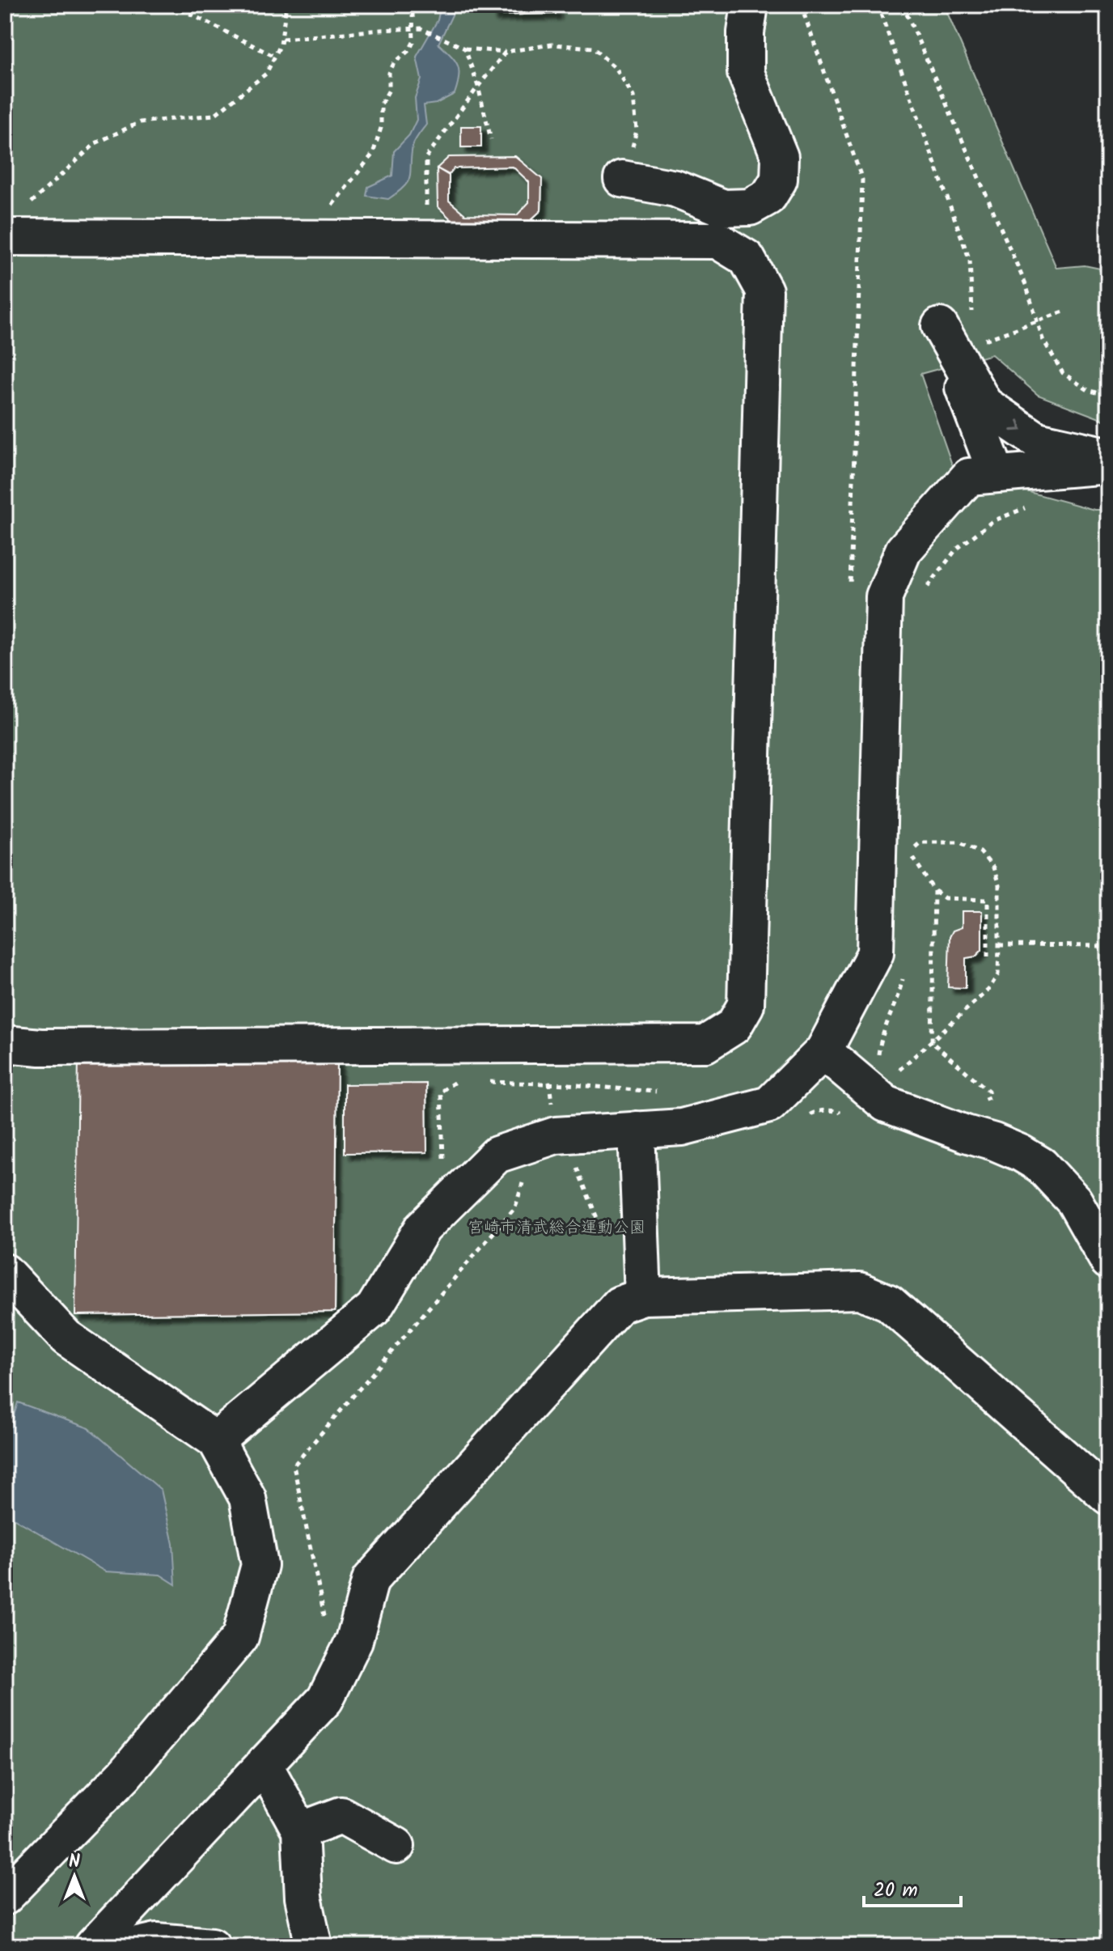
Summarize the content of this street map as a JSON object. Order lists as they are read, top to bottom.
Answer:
{
  "parks": ["宮崎市清武総合運動公園"],
  "scale_bar": "20 m",
  "north": "top"
}
